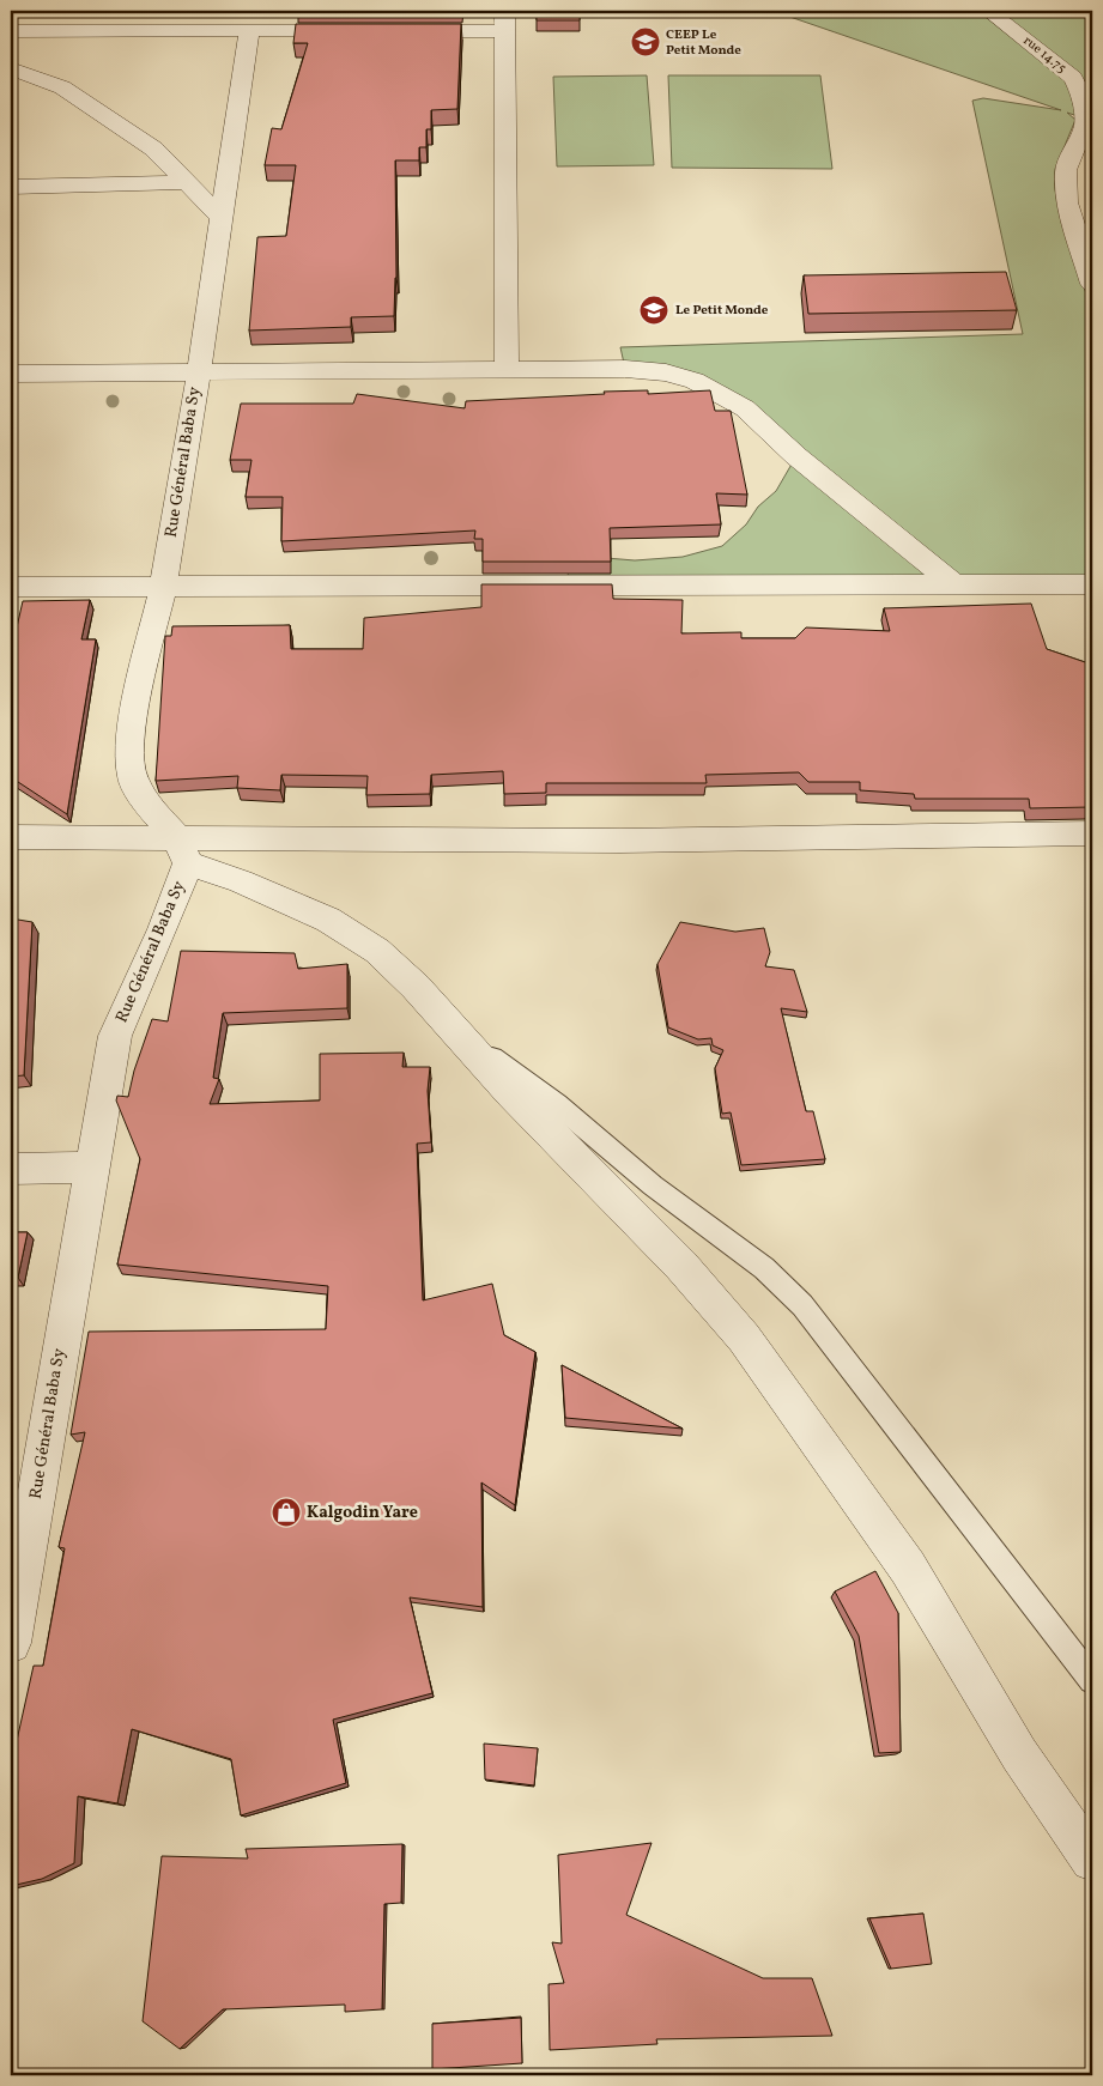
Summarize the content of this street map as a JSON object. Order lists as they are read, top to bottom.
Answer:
{
  "streets": {
    "street": ["rue 14.75", "Rue Général Baba Sy"]
  },
  "places": {
    "school or university": ["CEEP Le Petit Monde", "Le Petit Monde"],
    "shop": ["Kalgodin Yare"]
  }
}
